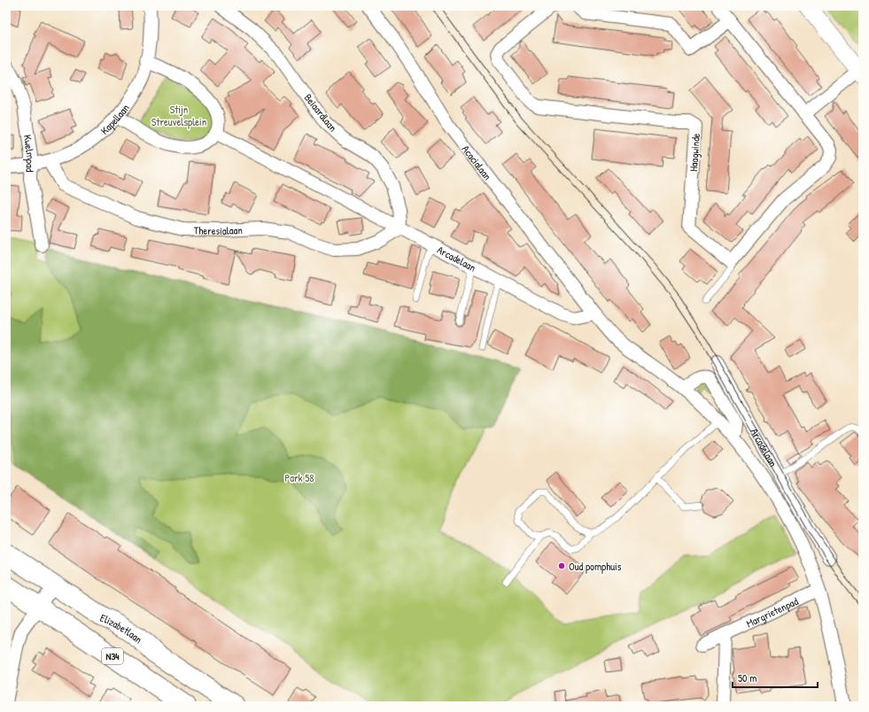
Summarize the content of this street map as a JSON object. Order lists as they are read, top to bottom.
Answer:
{
  "streets": {
    "main road": ["Elizabetlaan", "N34"],
    "street": [
      "Beiaardlaan",
      "Kapellaan",
      "Haagwinde",
      "Kwelmpad",
      "Acacialaan",
      "Theresialaan",
      "Arcadelaan",
      "Margrietenpad"
    ]
  },
  "crossings": [
    ["Beiaardlaan", "Theresialaan"],
    ["Beiaardlaan", "Arcadelaan"],
    ["Kapellaan", "Kwelmpad"],
    ["Kapellaan", "Theresialaan"],
    ["Acacialaan", "Arcadelaan"],
    ["Theresialaan", "Arcadelaan"],
    ["Arcadelaan", "Margrietenpad"]
  ],
  "parks": ["Stijn Streuvelsplein", "Park 58"],
  "places": ["Oud pomphuis"],
  "scale_bar": "50 m"
}
